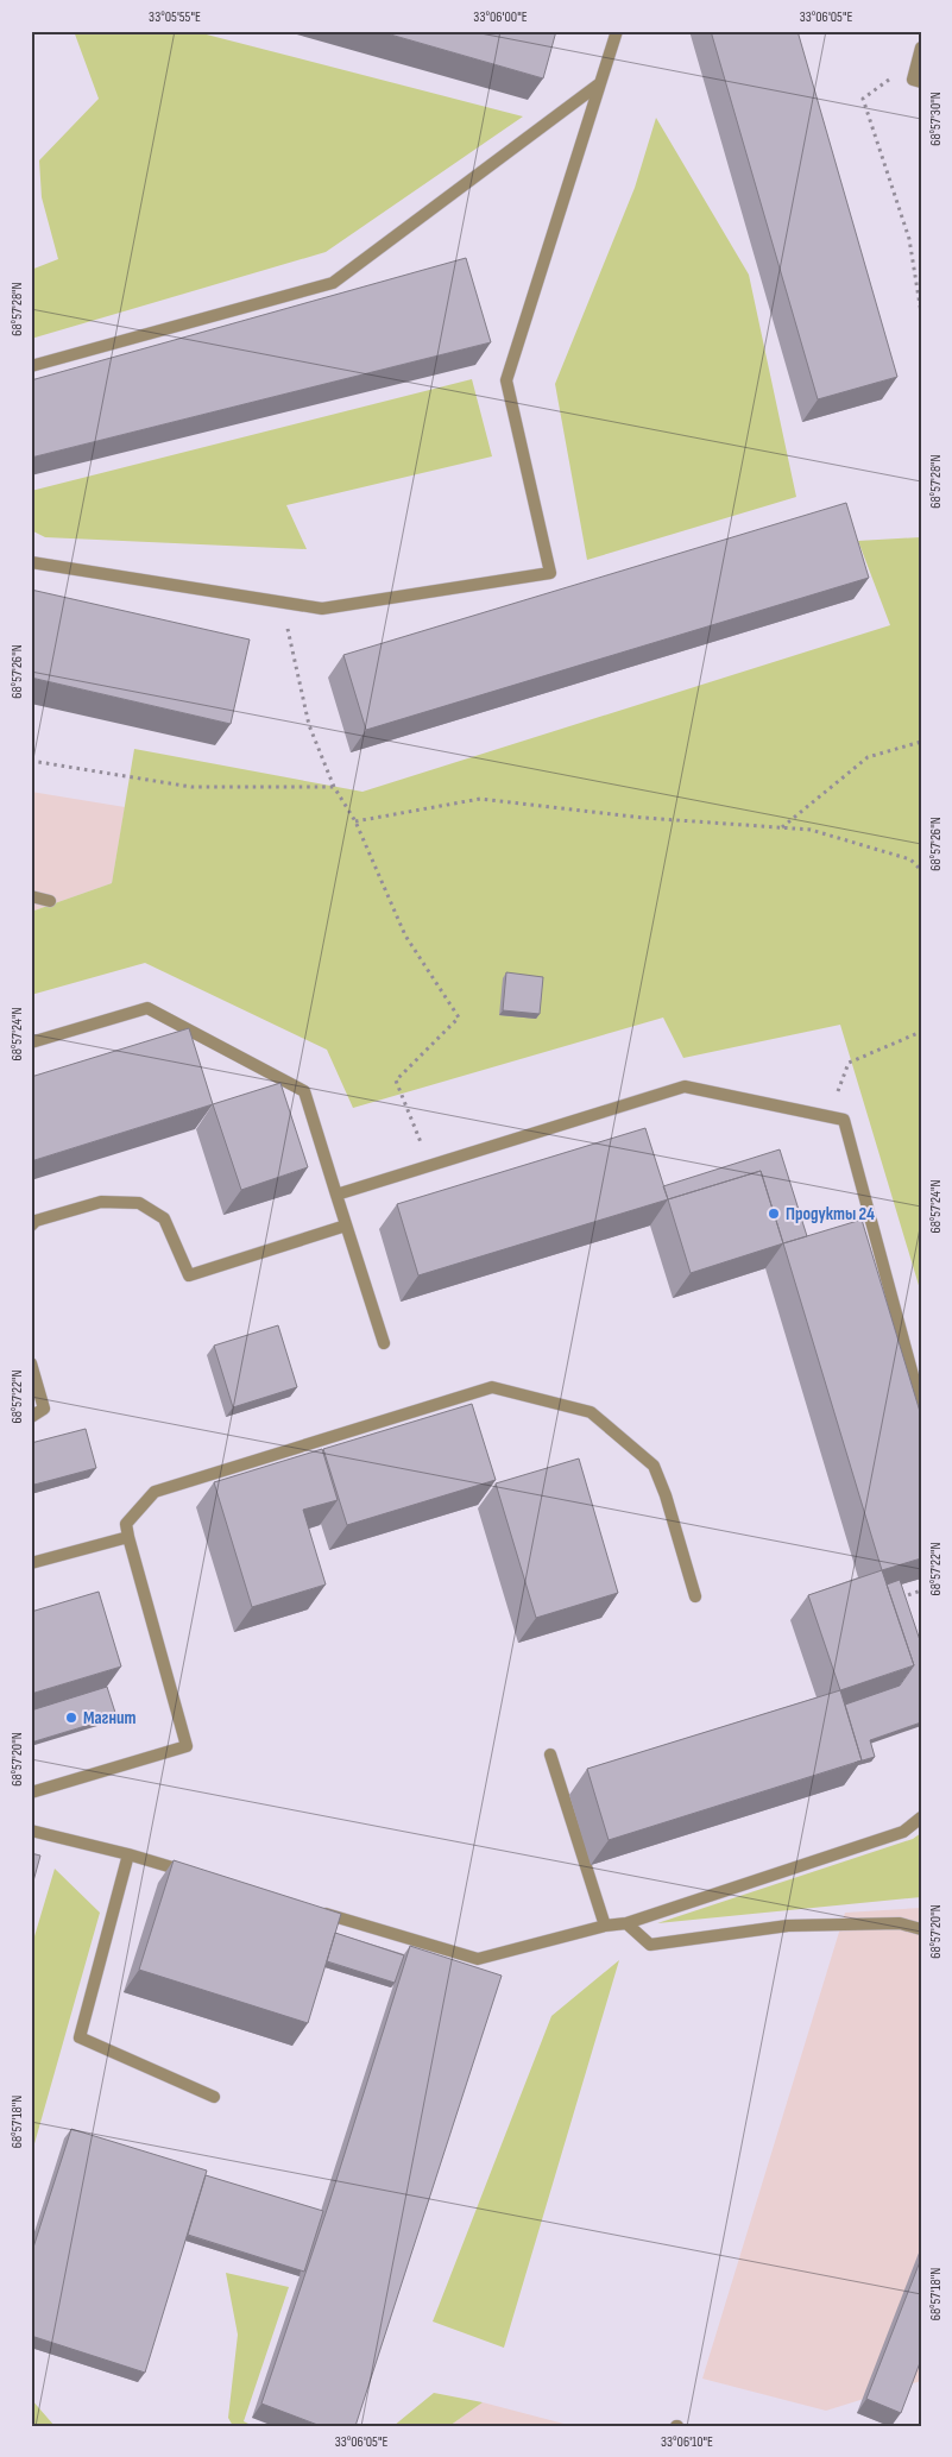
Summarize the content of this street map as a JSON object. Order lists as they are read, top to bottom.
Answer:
{
  "places": ["Продукты 24", "Магнит"],
  "coordinates": [
    "33°05'55\"E",
    "33°06'00\"E",
    "33°06'05\"E",
    "68°57'30\"N",
    "68°57'28\"N",
    "68°57'26\"N",
    "68°57'24\"N",
    "68°57'22\"N",
    "68°57'20\"N",
    "68°57'18\"N",
    "33°06'10\"E"
  ]
}
